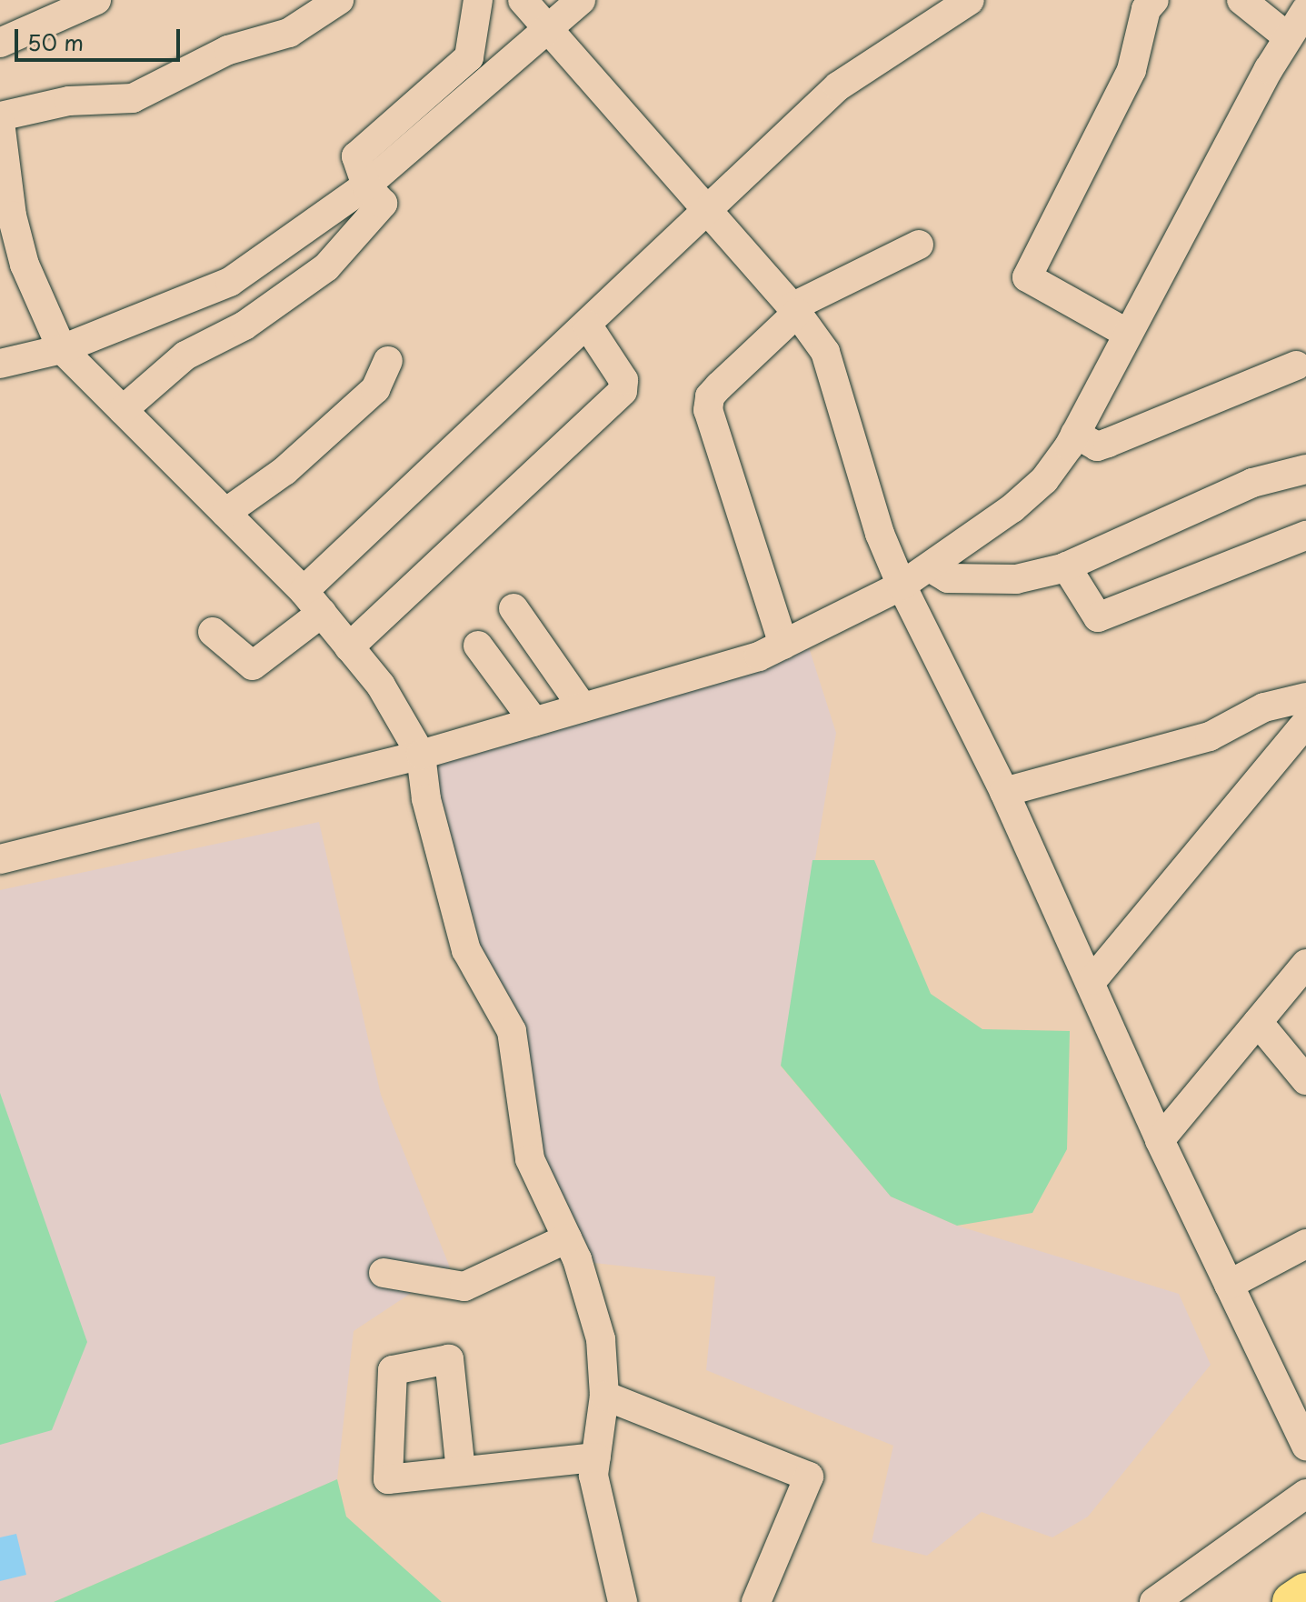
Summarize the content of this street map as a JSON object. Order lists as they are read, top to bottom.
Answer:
{
  "scale_bar": "50 m"
}
